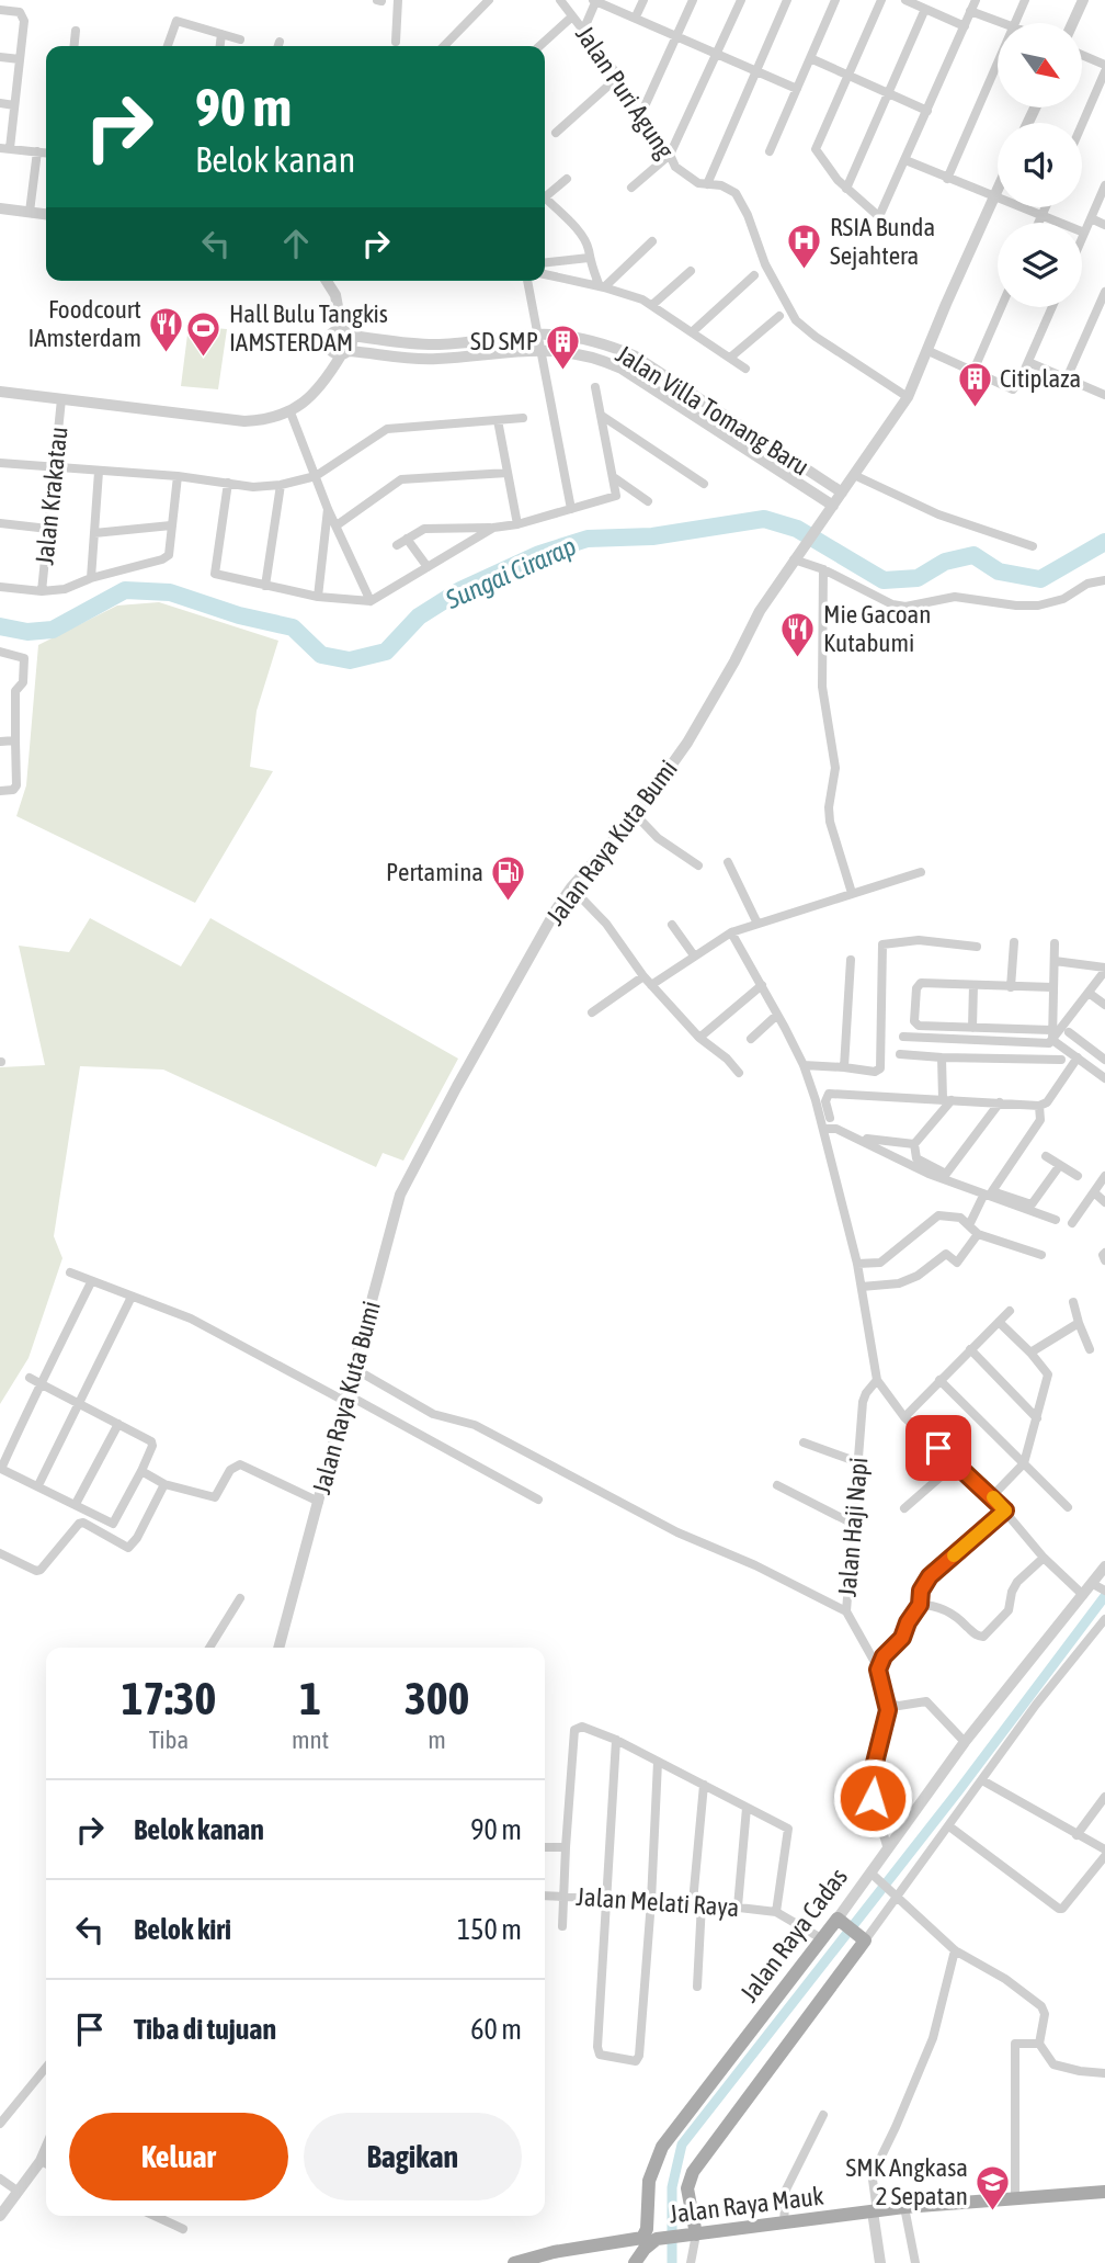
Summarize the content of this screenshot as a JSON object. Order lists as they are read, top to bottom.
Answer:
{
  "streets": {
    "main road": ["Jalan Raya Cadas", "Jalan Raya Mauk"],
    "street": [
      "Jalan Puri Agung",
      "Jalan Villa Tomang Baru",
      "Jalan Krakatau",
      "Jalan Raya Kuta Bumi",
      "Jalan Haji Napi",
      "Jalan Melati Raya"
    ]
  },
  "crossings": [
    ["Jalan Puri Agung", "Jalan Raya Kuta Bumi"],
    ["Jalan Villa Tomang Baru", "Jalan Raya Kuta Bumi"],
    ["Jalan Haji Napi", "Jalan Raya Cadas"],
    ["Jalan Raya Cadas", "Jalan Raya Mauk"]
  ],
  "water": ["Sungai Cirarap"],
  "places": {
    "hospital": ["RSIA Bunda Sejahtera"],
    "restaurant": ["Foodcourt IAmsterdam", "Mie Gacoan Kutabumi"],
    "sports": ["Hall Bulu Tangkis IAMSTERDAM"],
    "building": ["SD SMP", "Citiplaza"],
    "fuel station": ["Pertamina"],
    "school or university": ["SMK Angkasa 2 Sepatan"]
  },
  "north": "bottom right",
  "page": {
    "turn": ["90 m", "Belok kanan"],
    "eta": [
      "17:30",
      "Tiba",
      "1",
      "mnt",
      "300",
      "m"
    ],
    "list": [
      {
        "name": "Belok kanan",
        "value": "90 m"
      },
      {
        "name": "Belok kiri",
        "value": "150 m"
      },
      {
        "name": "Tiba di tujuan",
        "value": "60 m"
      }
    ],
    "buttons": ["Keluar", "Bagikan"]
  }
}
